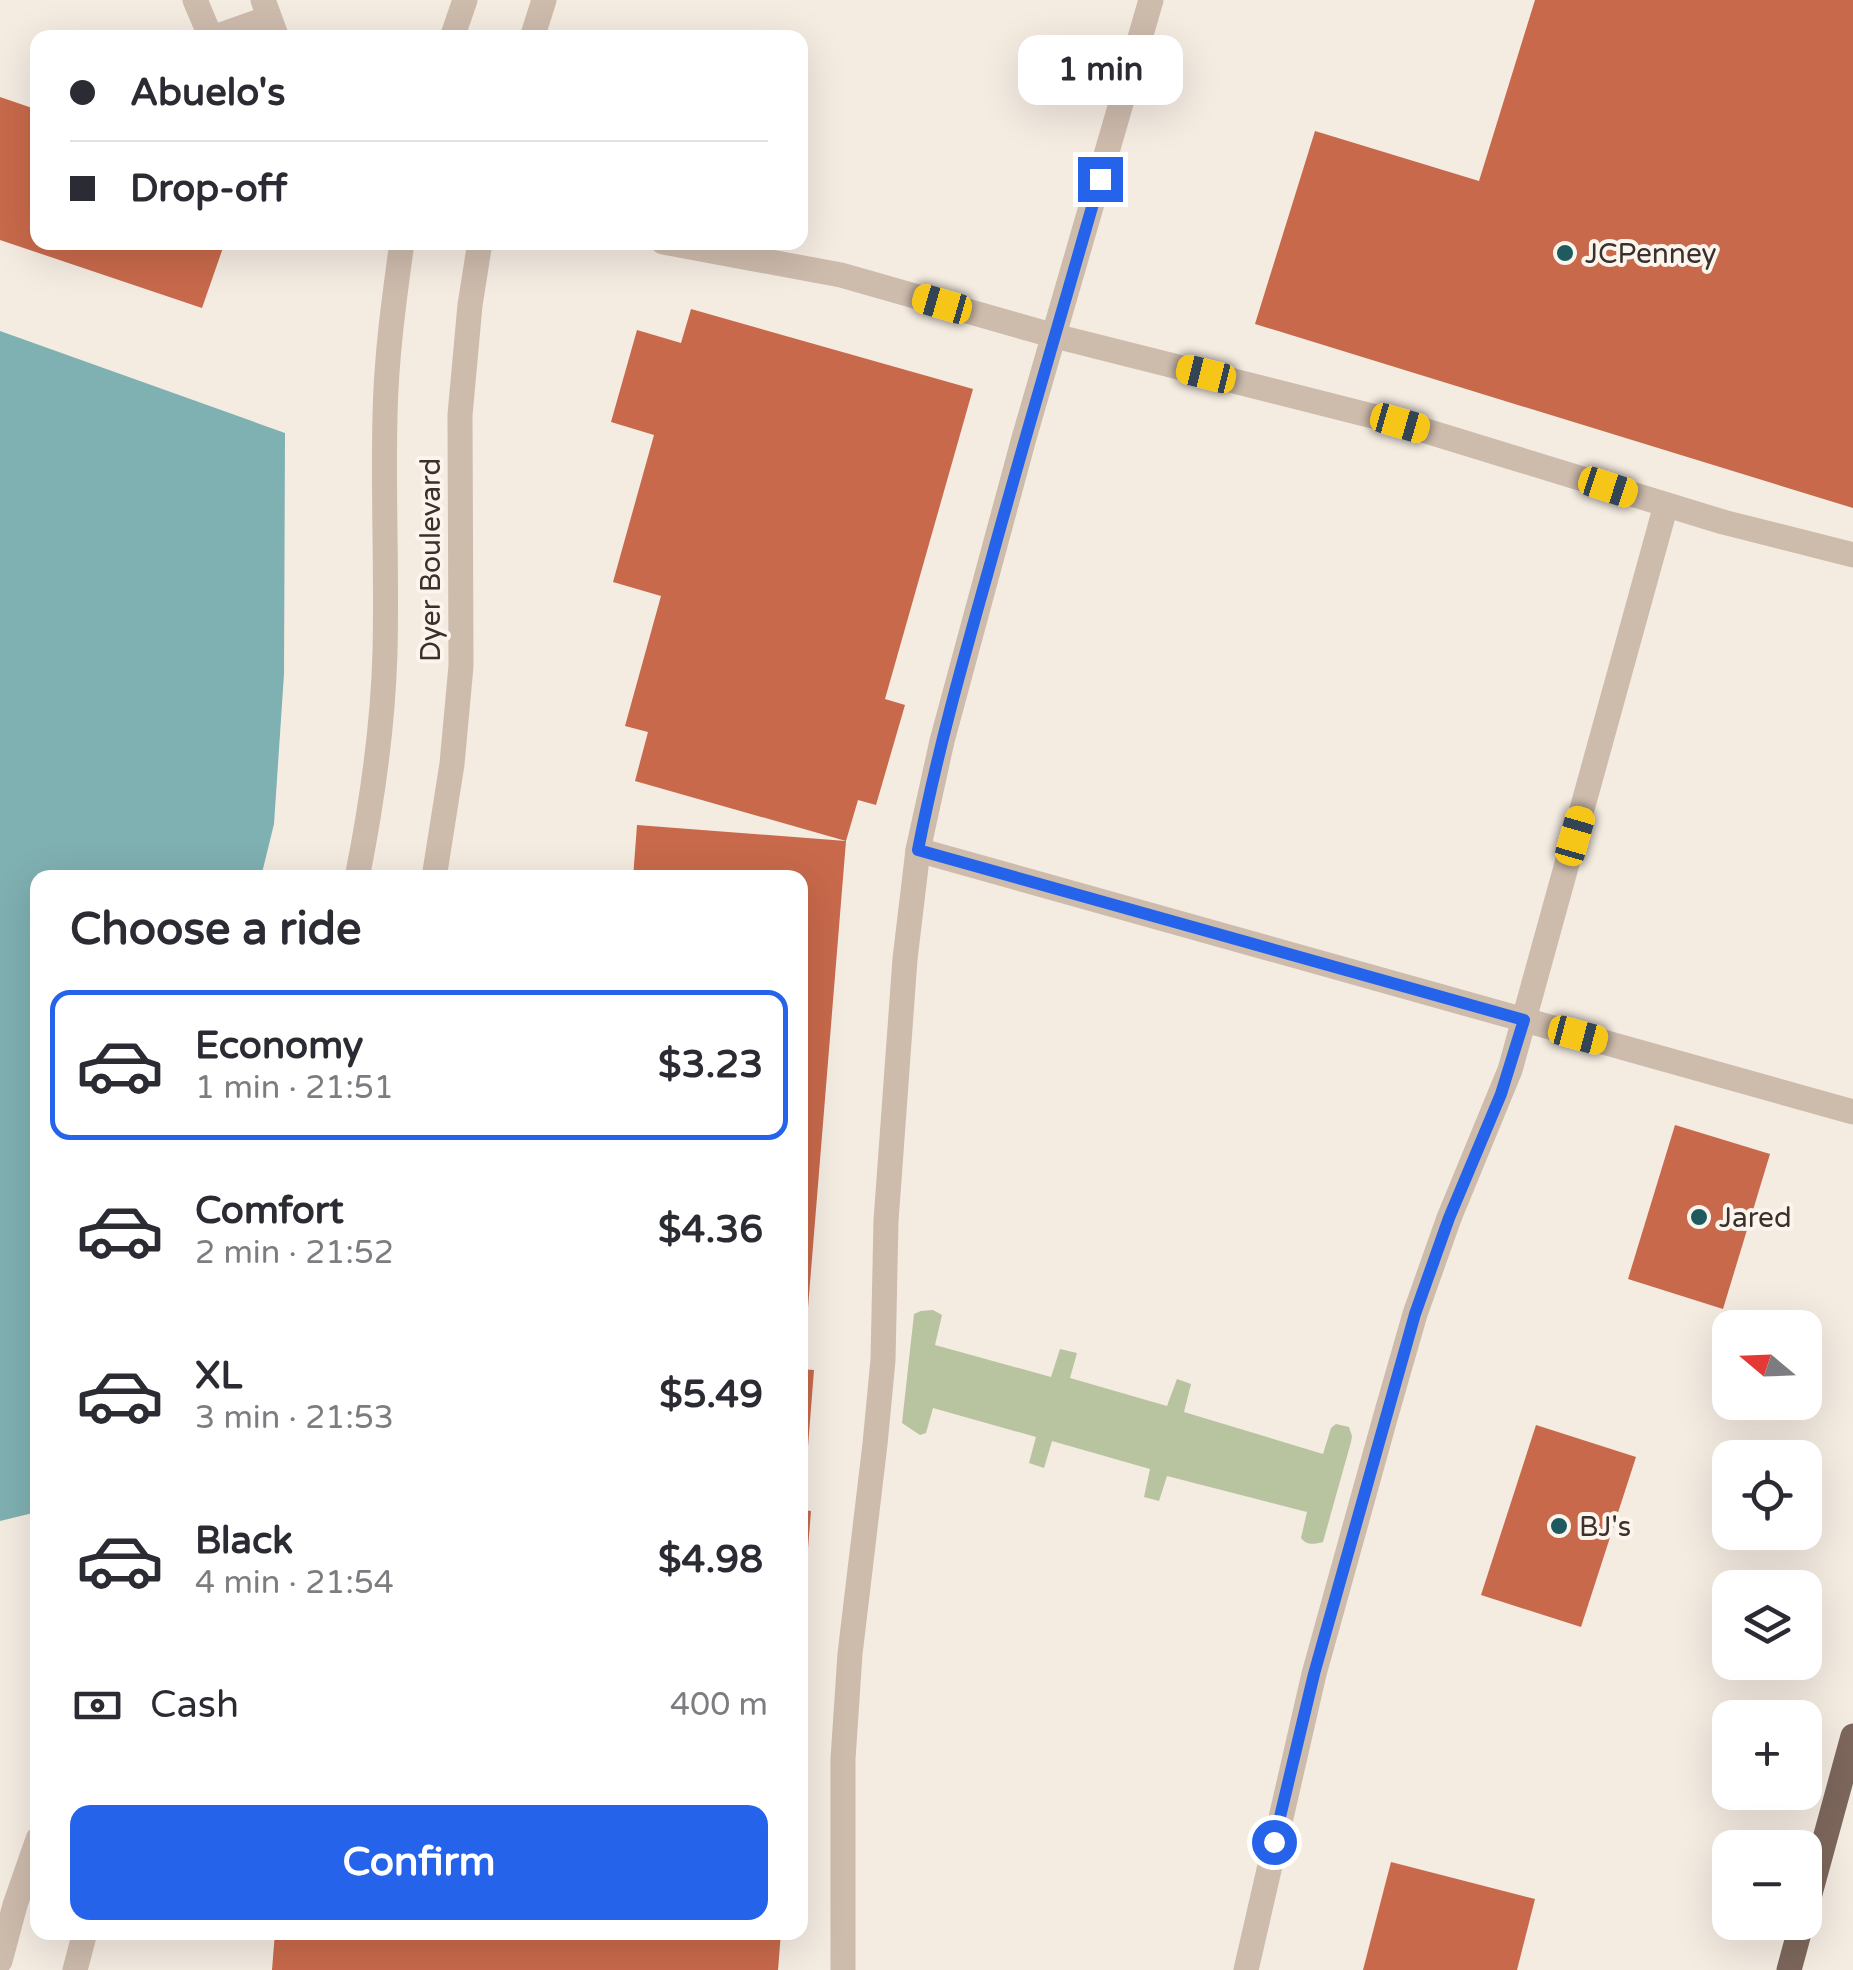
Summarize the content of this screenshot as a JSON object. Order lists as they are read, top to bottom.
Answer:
{
  "streets": {
    "street": ["Dyer Boulevard"]
  },
  "places": ["JCPenney", "Jared", "BJ's"],
  "north": "left",
  "page": {
    "banner": ["Abuelo's", "Drop-off"],
    "bubble": "1 min",
    "heading": "Choose a ride",
    "list": [
      {
        "name": "Economy",
        "note": "1 min · 21:51",
        "value": "$3.23"
      },
      {
        "name": "Comfort",
        "note": "2 min · 21:52",
        "value": "$4.36"
      },
      {
        "name": "XL",
        "note": "3 min · 21:53",
        "value": "$5.49"
      },
      {
        "name": "Black",
        "note": "4 min · 21:54",
        "value": "$4.98"
      }
    ],
    "map_buttons": ["+", "−"],
    "pay": ["Cash", "400 m"],
    "buttons": "Confirm"
  }
}
